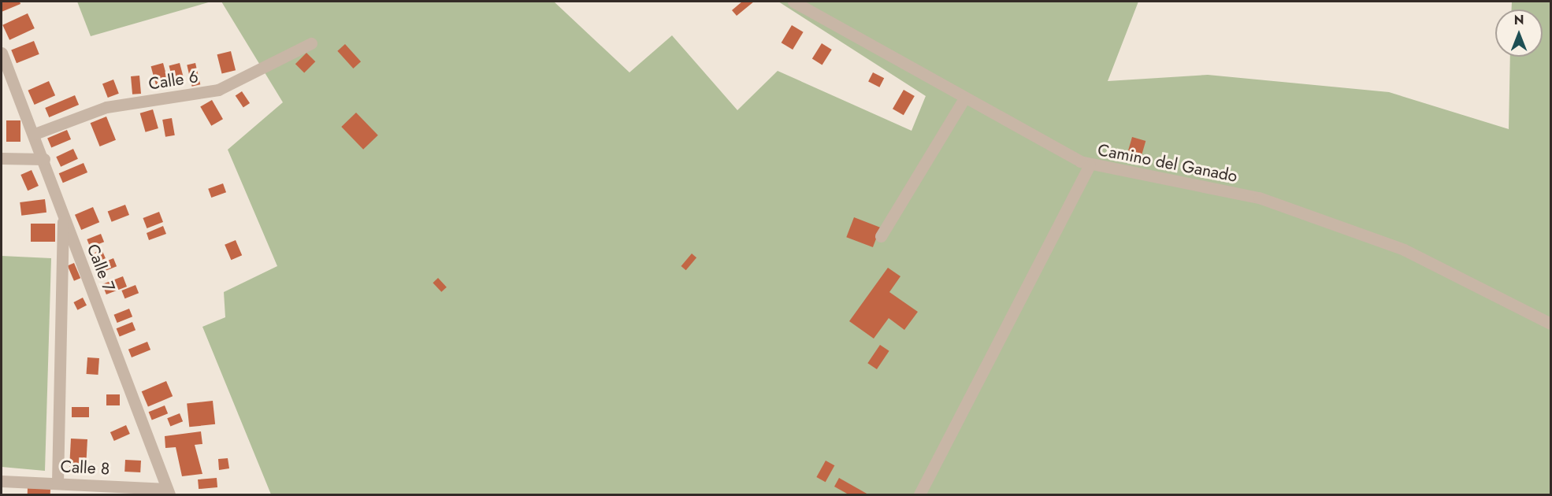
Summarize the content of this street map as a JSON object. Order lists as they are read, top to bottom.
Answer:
{
  "streets": {
    "street": [
      "Calle 6",
      "Camino del Ganado",
      "Calle 7",
      "Calle 8"
    ]
  },
  "crossings": [
    ["Calle 6", "Calle 7"],
    ["Calle 7", "Calle 8"]
  ],
  "north": "top"
}
